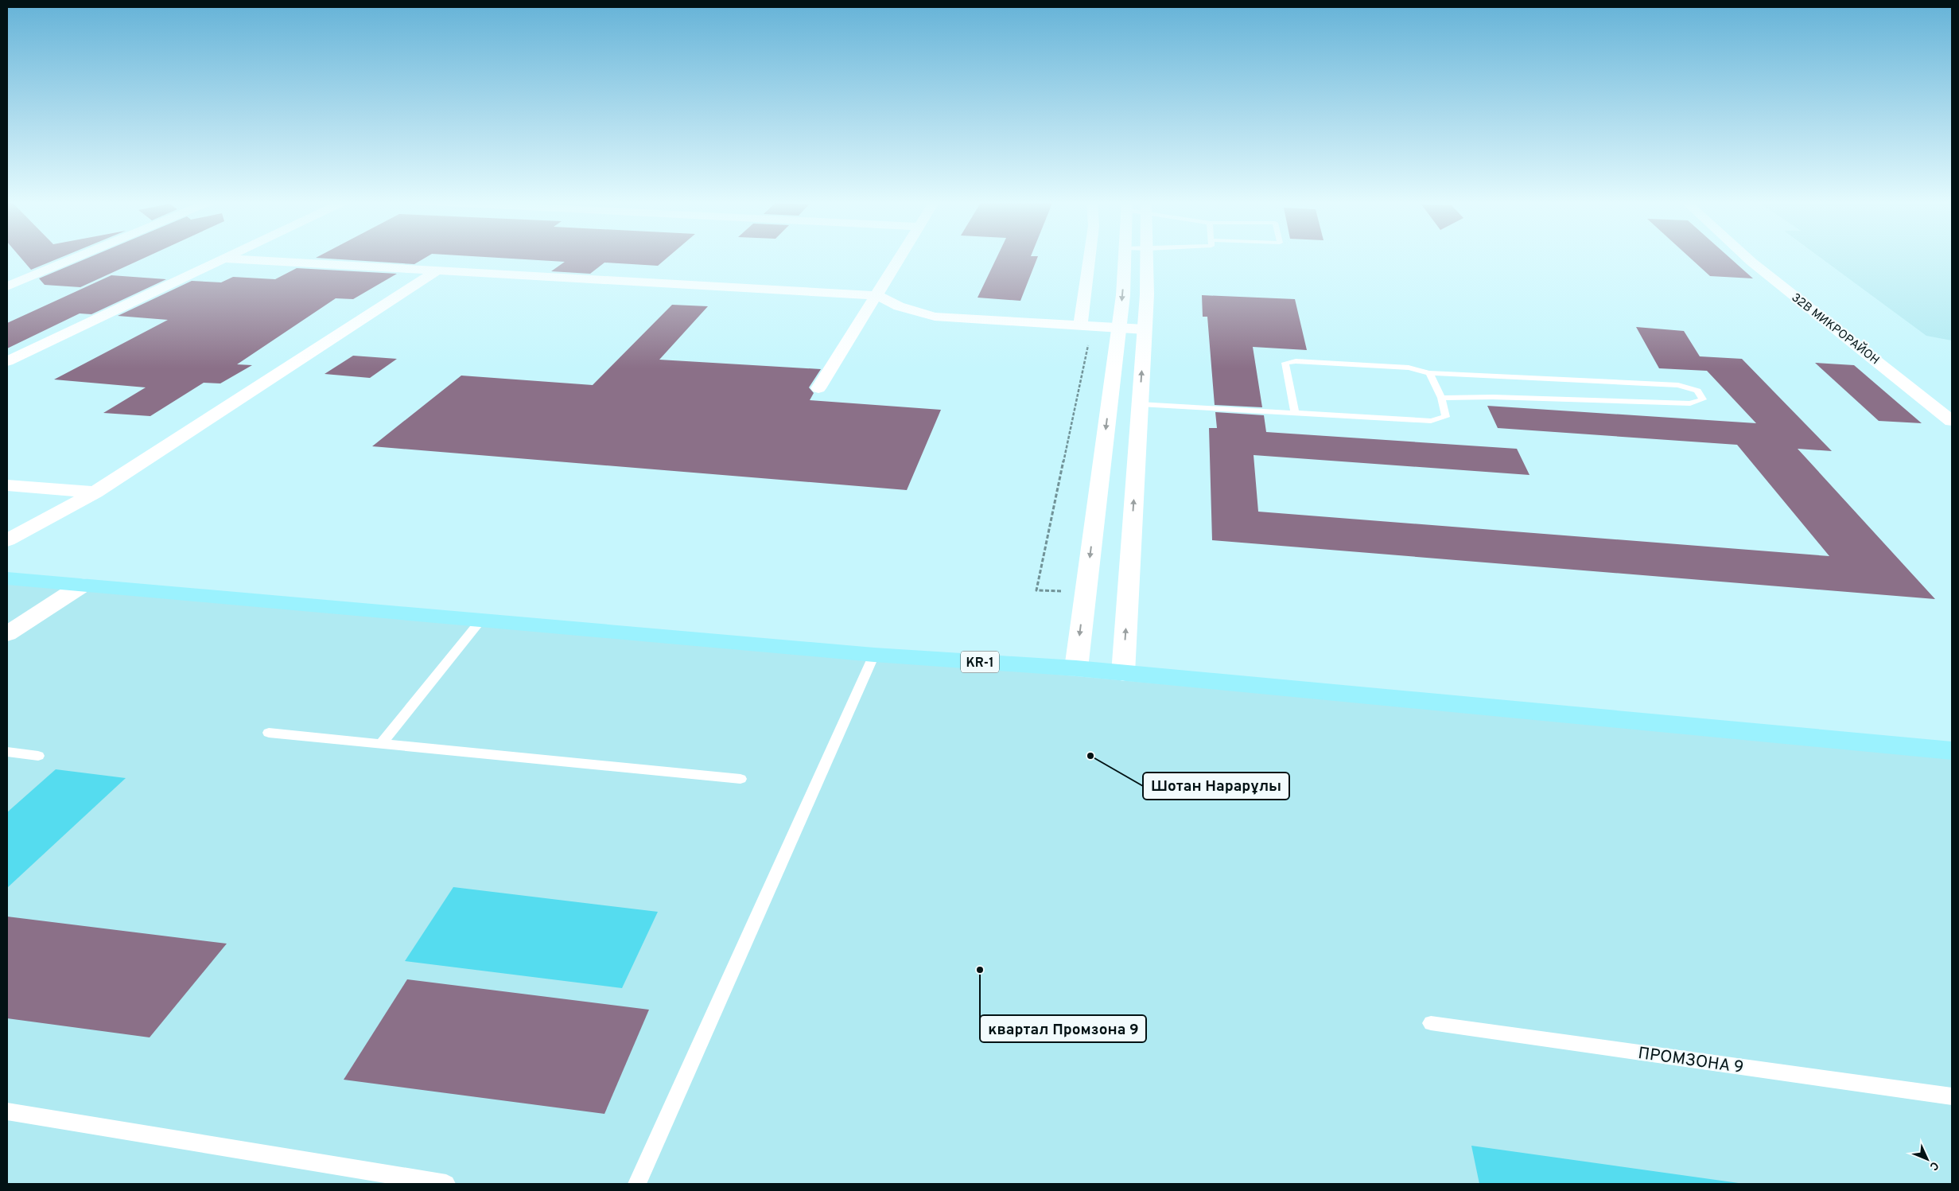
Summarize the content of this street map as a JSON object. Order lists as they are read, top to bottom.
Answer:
{
  "streets": {
    "main road": ["KR-1"],
    "street": ["32В МИКРОРАЙОН"],
    "lane": ["ПРОМЗОНА 9"]
  },
  "places": ["Шотан Нарарұлы", "квартал Промзона 9"],
  "north": "bottom right"
}
